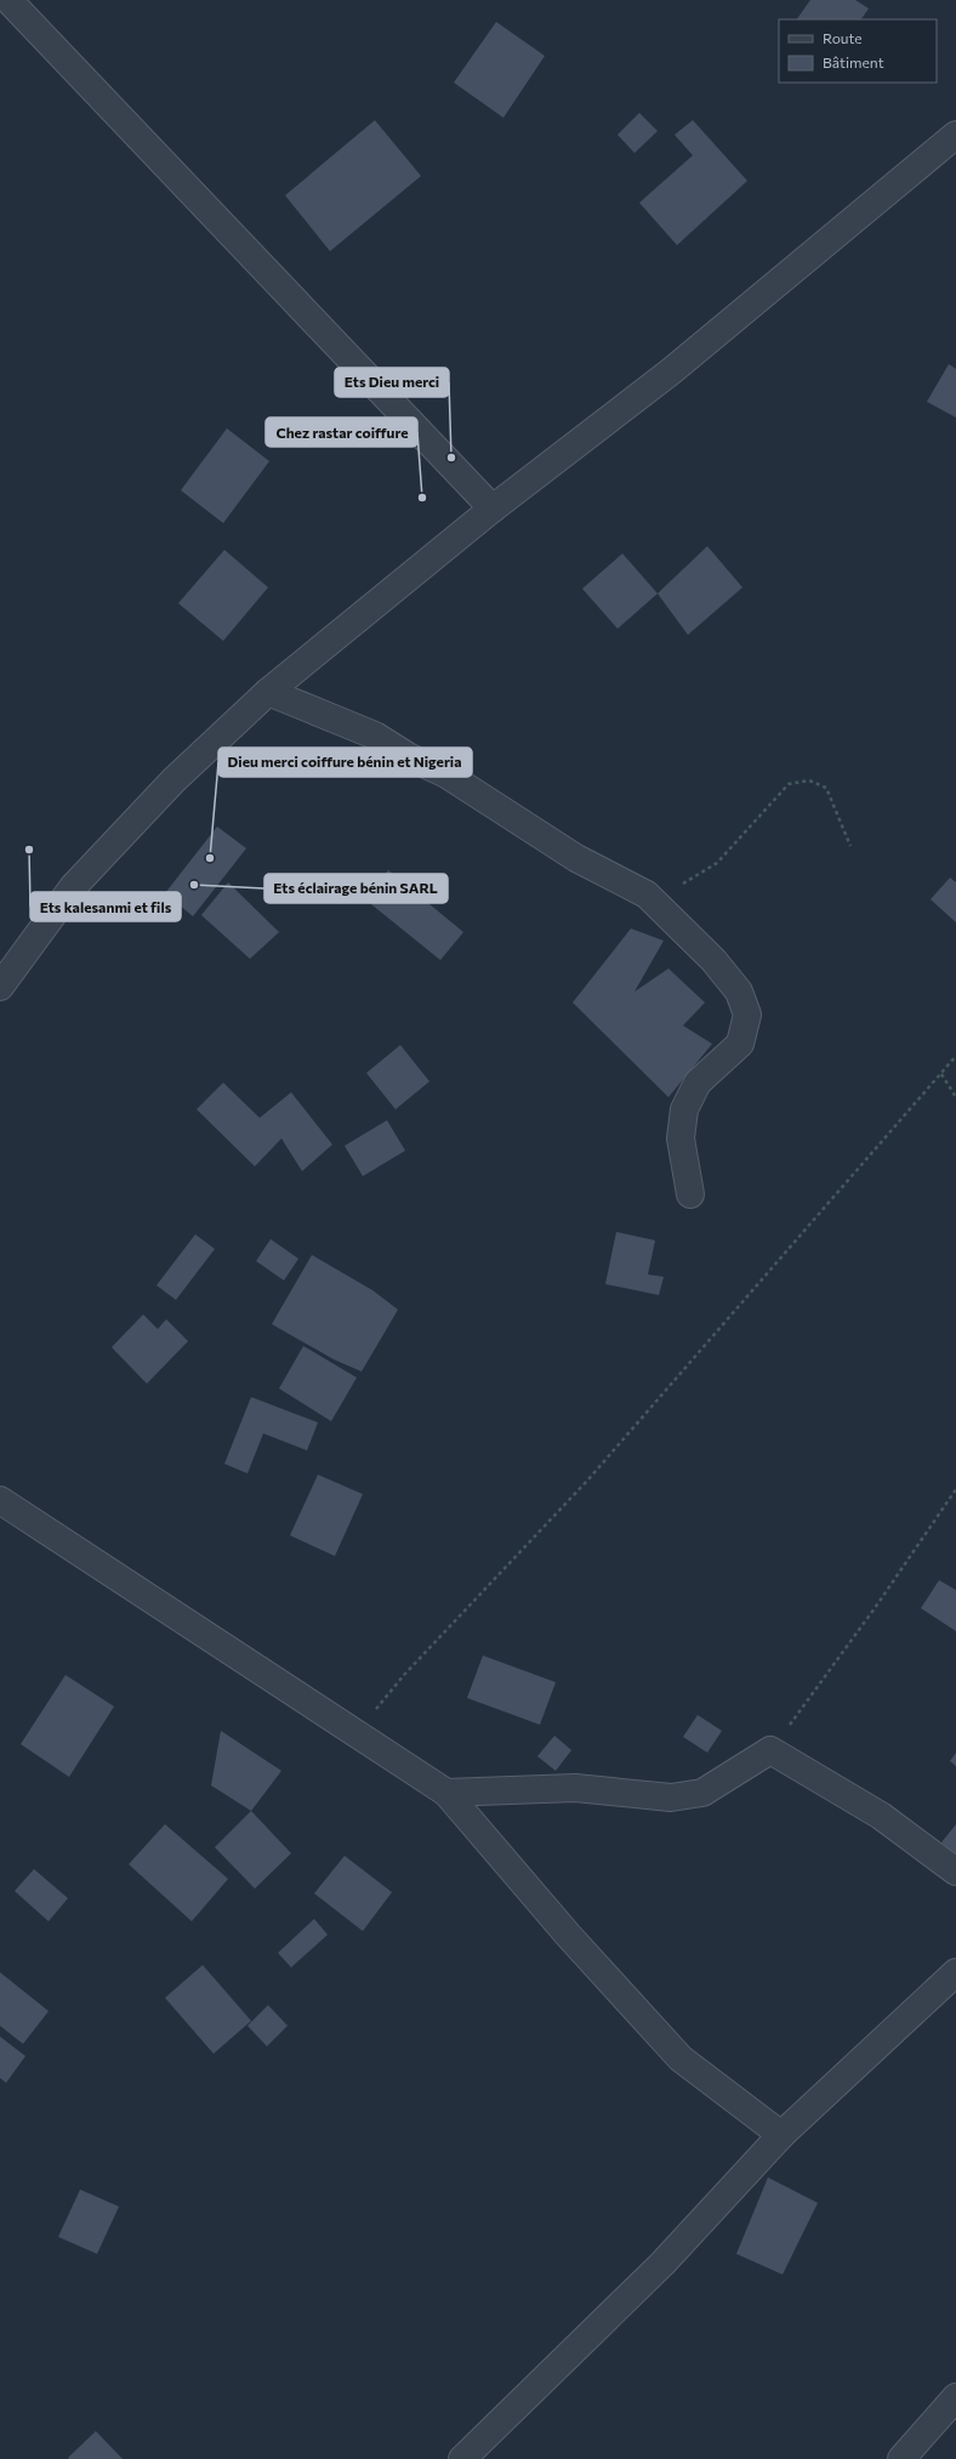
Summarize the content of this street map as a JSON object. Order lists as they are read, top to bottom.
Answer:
{
  "places": [
    "Ets Dieu merci",
    "Chez rastar coiffure",
    "Ets kalesanmi et fils",
    "Dieu merci coiffure bénin et Nigeria",
    "Ets éclairage bénin SARL"
  ],
  "legend": ["Route", "Bâtiment"]
}
